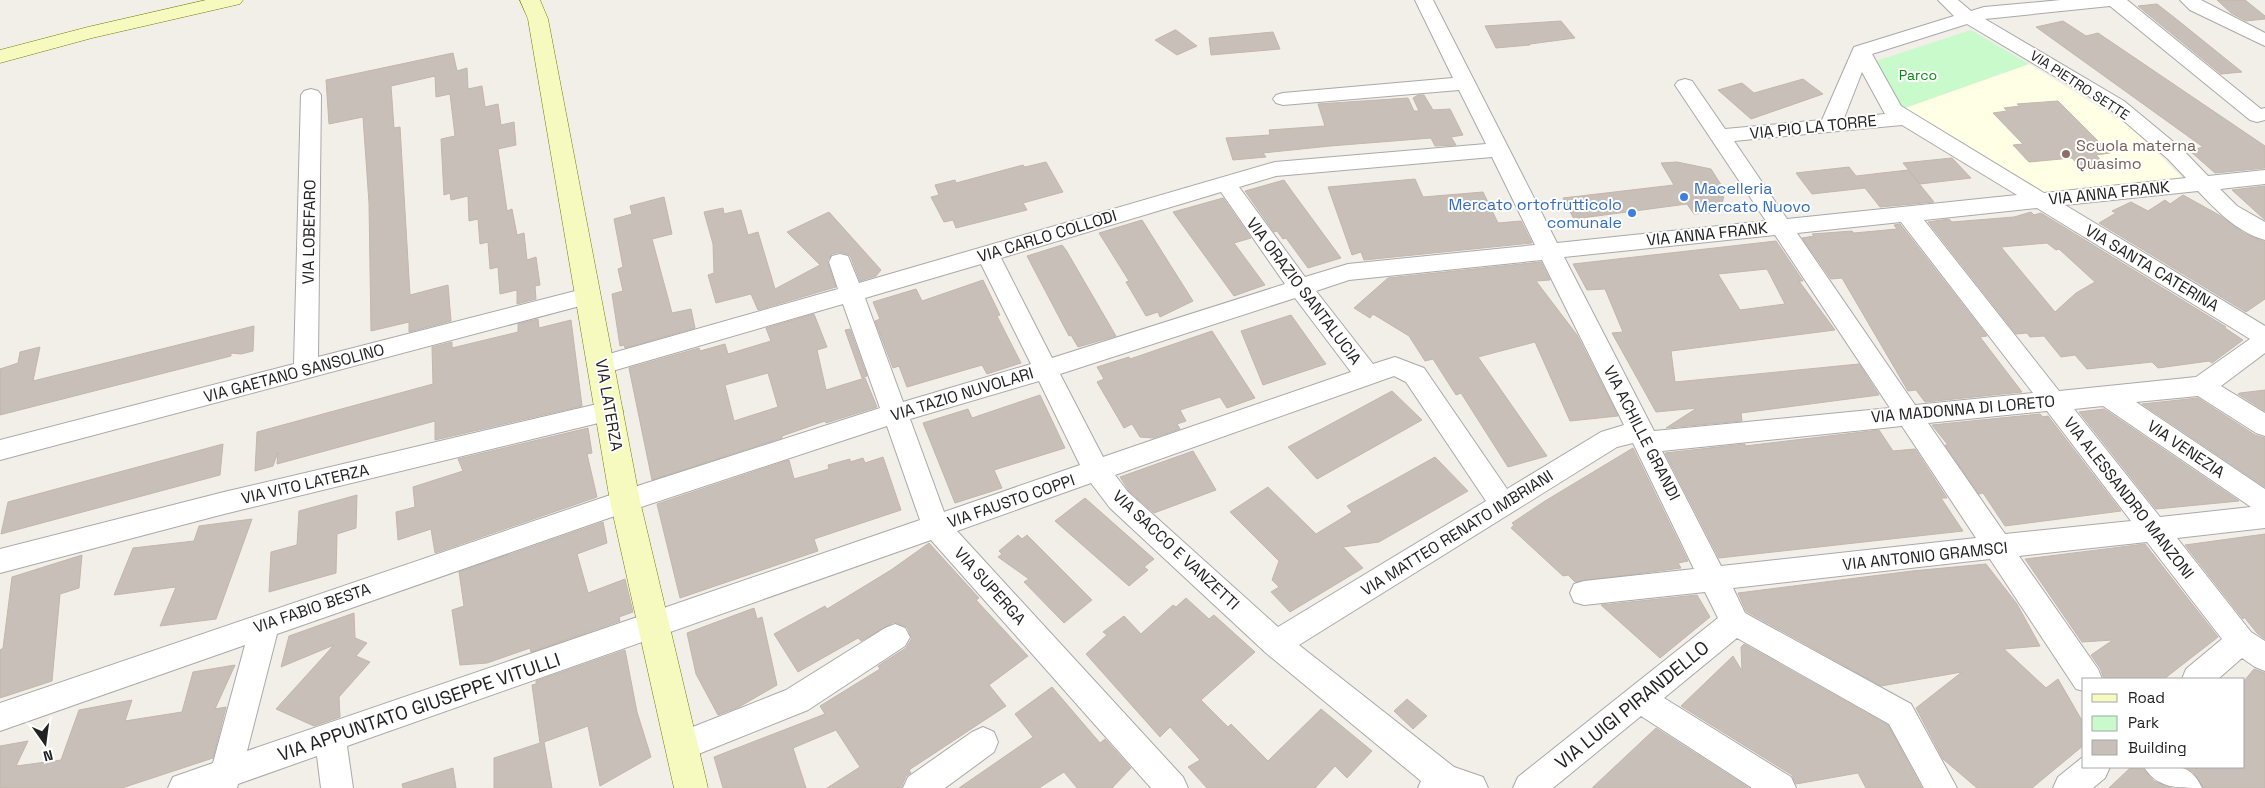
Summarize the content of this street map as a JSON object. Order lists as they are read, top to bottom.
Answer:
{
  "streets": {
    "street": [
      "VIA PIETRO SETTE",
      "VIA PIO LA TORRE",
      "VIA ANNA FRANK",
      "VIA LOBEFARO",
      "VIA CARLO COLLODI",
      "VIA SANTA CATERINA",
      "VIA ORAZIO SANTALUCIA",
      "VIA GAETANO SANSOLINO",
      "VIA TAZIO NUVOLARI",
      "VIA LATERZA",
      "VIA MADONNA DI LORETO",
      "VIA ACHILLE GRANDI",
      "VIA VENEZIA",
      "VIA VITO LATERZA",
      "VIA ALESSANDRO MANZONI",
      "VIA FAUSTO COPPI",
      "VIA MATTEO RENATO IMBRIANI",
      "VIA SACCO E VANZETTI",
      "VIA ANTONIO GRAMSCI",
      "VIA SUPERGA",
      "VIA FABIO BESTA",
      "VIA LUIGI PIRANDELLO",
      "VIA APPUNTATO GIUSEPPE VITULLI"
    ]
  },
  "crossings": [
    ["VIA PIETRO SETTE", "VIA ANNA FRANK"],
    ["VIA PIO LA TORRE", "VIA SANTA CATERINA"],
    ["VIA ANNA FRANK", "VIA SANTA CATERINA"],
    ["VIA ANNA FRANK", "VIA ORAZIO SANTALUCIA"],
    ["VIA ANNA FRANK", "VIA TAZIO NUVOLARI"],
    ["VIA ANNA FRANK", "VIA ACHILLE GRANDI"],
    ["VIA ANNA FRANK", "VIA ALESSANDRO MANZONI"],
    ["VIA LOBEFARO", "VIA GAETANO SANSOLINO"],
    ["VIA CARLO COLLODI", "VIA ORAZIO SANTALUCIA"],
    ["VIA CARLO COLLODI", "VIA LATERZA"],
    ["VIA CARLO COLLODI", "VIA ACHILLE GRANDI"],
    ["VIA CARLO COLLODI", "VIA SACCO E VANZETTI"],
    ["VIA CARLO COLLODI", "VIA SUPERGA"],
    ["VIA ORAZIO SANTALUCIA", "VIA TAZIO NUVOLARI"],
    ["VIA ORAZIO SANTALUCIA", "VIA FAUSTO COPPI"],
    ["VIA ORAZIO SANTALUCIA", "VIA MATTEO RENATO IMBRIANI"],
    ["VIA GAETANO SANSOLINO", "VIA LATERZA"],
    ["VIA TAZIO NUVOLARI", "VIA LATERZA"],
    ["VIA TAZIO NUVOLARI", "VIA SACCO E VANZETTI"],
    ["VIA TAZIO NUVOLARI", "VIA SUPERGA"],
    ["VIA TAZIO NUVOLARI", "VIA FABIO BESTA"],
    ["VIA LATERZA", "VIA VITO LATERZA"],
    ["VIA LATERZA", "VIA FAUSTO COPPI"],
    ["VIA LATERZA", "VIA FABIO BESTA"],
    ["VIA LATERZA", "VIA APPUNTATO GIUSEPPE VITULLI"],
    ["VIA MADONNA DI LORETO", "VIA ACHILLE GRANDI"],
    ["VIA MADONNA DI LORETO", "VIA VENEZIA"],
    ["VIA MADONNA DI LORETO", "VIA ALESSANDRO MANZONI"],
    ["VIA MADONNA DI LORETO", "VIA MATTEO RENATO IMBRIANI"],
    ["VIA ACHILLE GRANDI", "VIA MATTEO RENATO IMBRIANI"],
    ["VIA ACHILLE GRANDI", "VIA ANTONIO GRAMSCI"],
    ["VIA ACHILLE GRANDI", "VIA LUIGI PIRANDELLO"],
    ["VIA ALESSANDRO MANZONI", "VIA ANTONIO GRAMSCI"],
    ["VIA FAUSTO COPPI", "VIA SACCO E VANZETTI"],
    ["VIA FAUSTO COPPI", "VIA SUPERGA"],
    ["VIA FAUSTO COPPI", "VIA APPUNTATO GIUSEPPE VITULLI"],
    ["VIA MATTEO RENATO IMBRIANI", "VIA SACCO E VANZETTI"]
  ],
  "parks": ["Parco"],
  "places": ["Scuola materna Quasimo", "Macelleria Mercato Nuovo", "Mercato ortofrutticolo comunale"],
  "legend": ["Road", "Park", "Building"],
  "north": "bottom"
}
